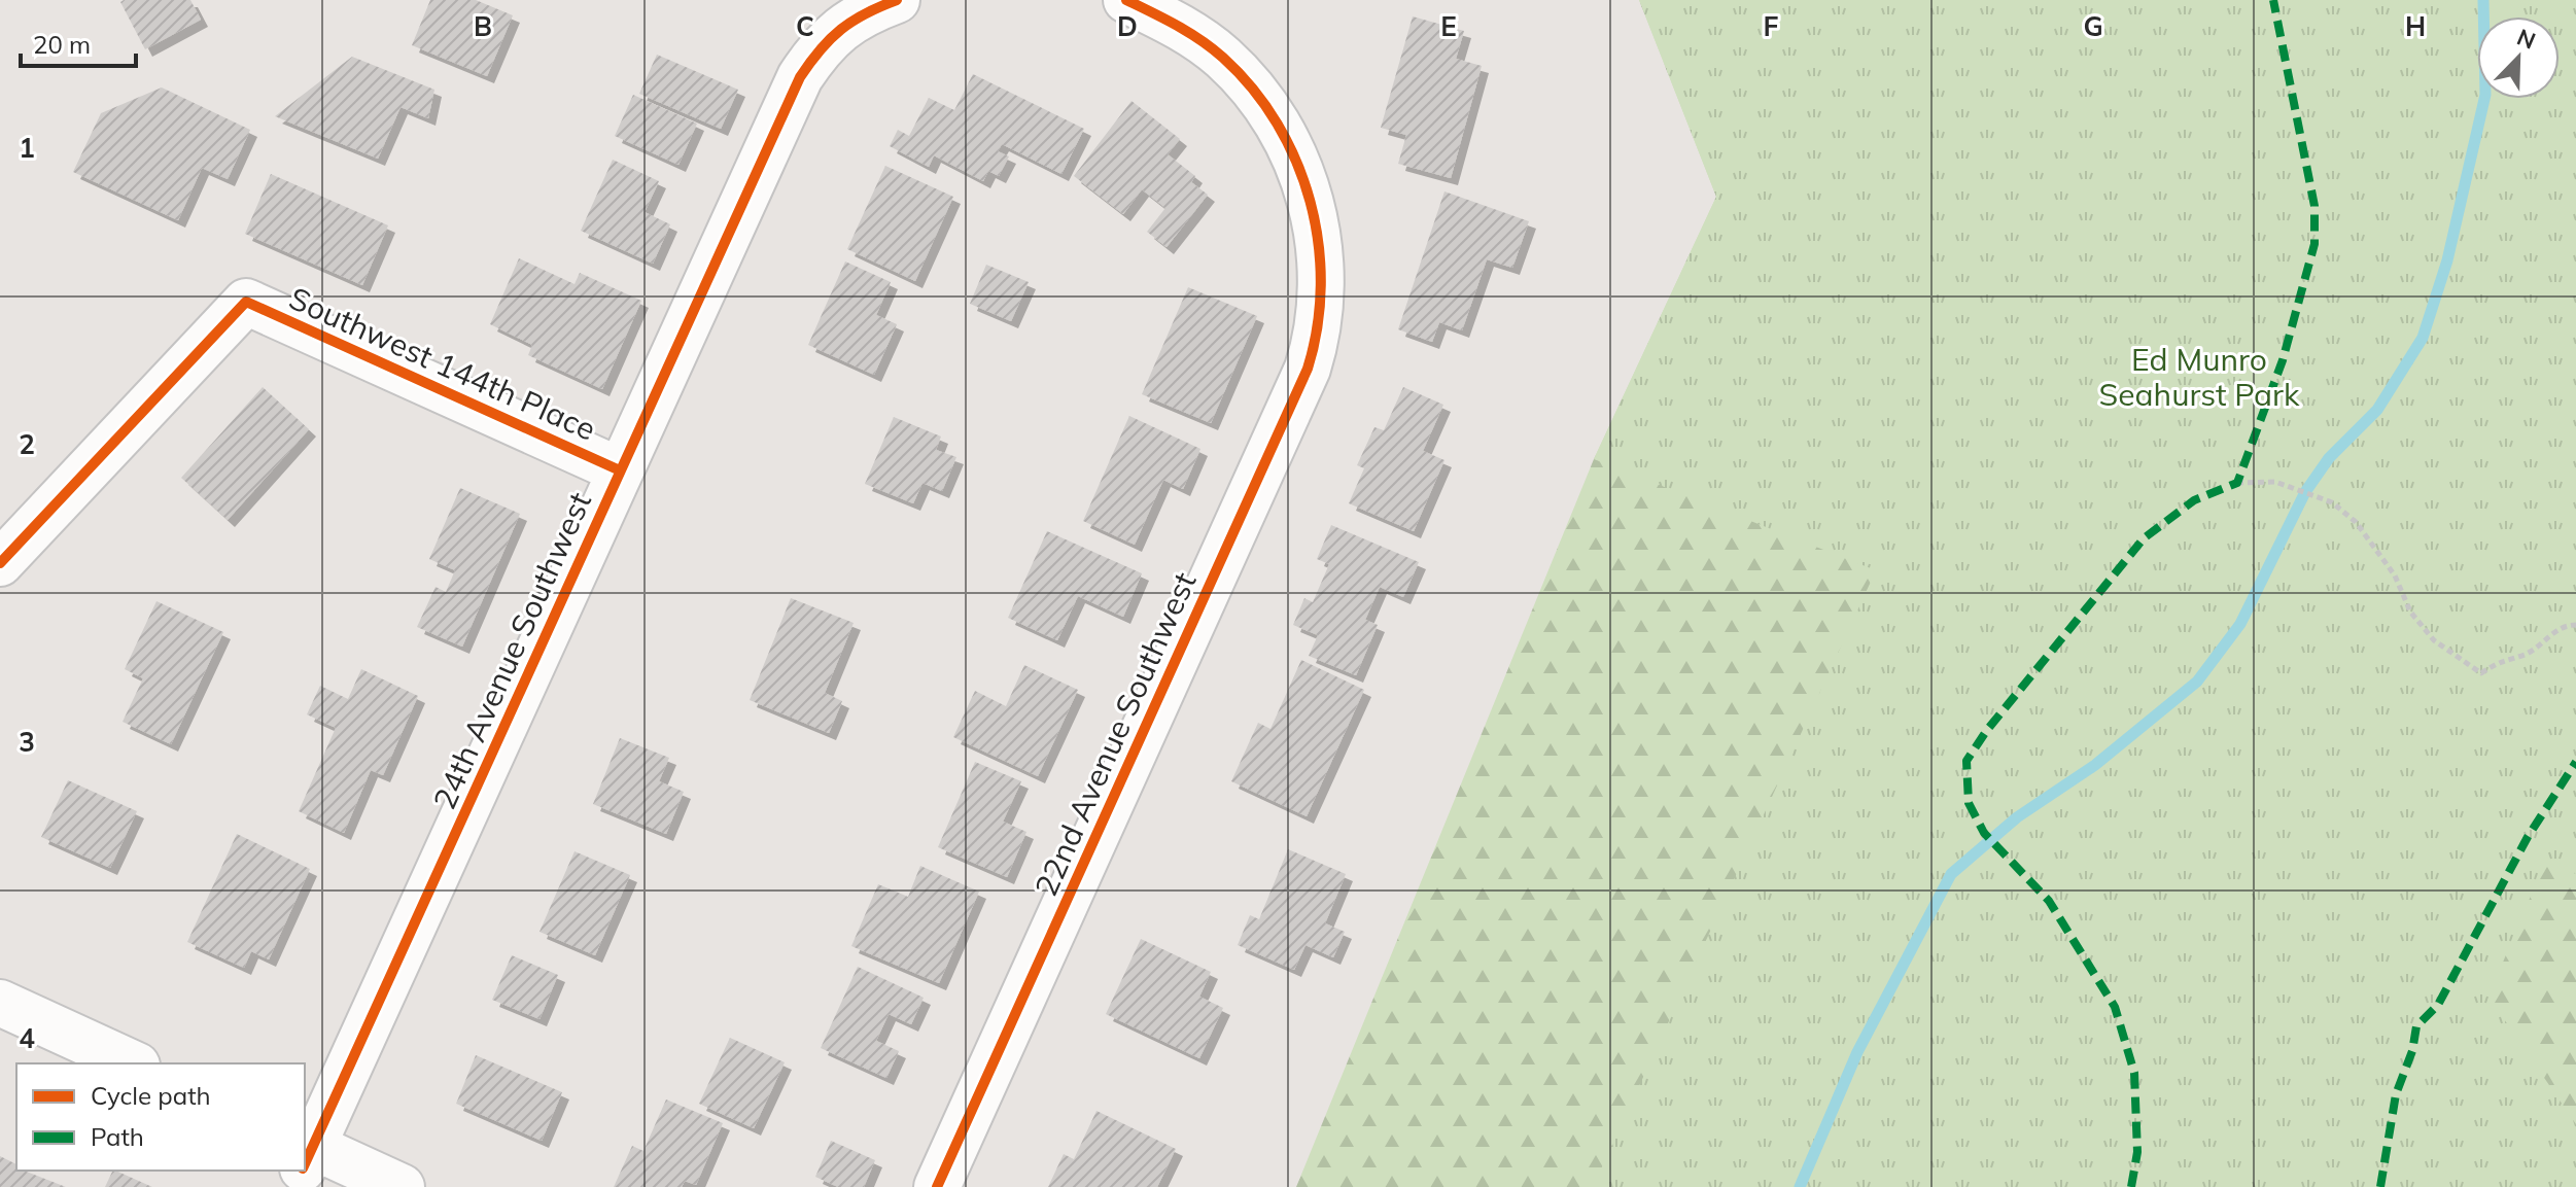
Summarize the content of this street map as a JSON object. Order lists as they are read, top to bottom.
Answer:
{
  "streets": {
    "street": ["Southwest 144th Place", "24th Avenue Southwest", "22nd Avenue Southwest"]
  },
  "crossings": [
    ["Southwest 144th Place", "24th Avenue Southwest"]
  ],
  "parks": ["Ed Munro Seahurst Park"],
  "legend": ["Cycle path", "Path"],
  "scale_bar": "20 m",
  "north": "top right",
  "grid": {
    "columns": [
      "B",
      "C",
      "D",
      "E",
      "F",
      "G",
      "H"
    ],
    "rows": [
      "1",
      "2",
      "3",
      "4"
    ]
  }
}
